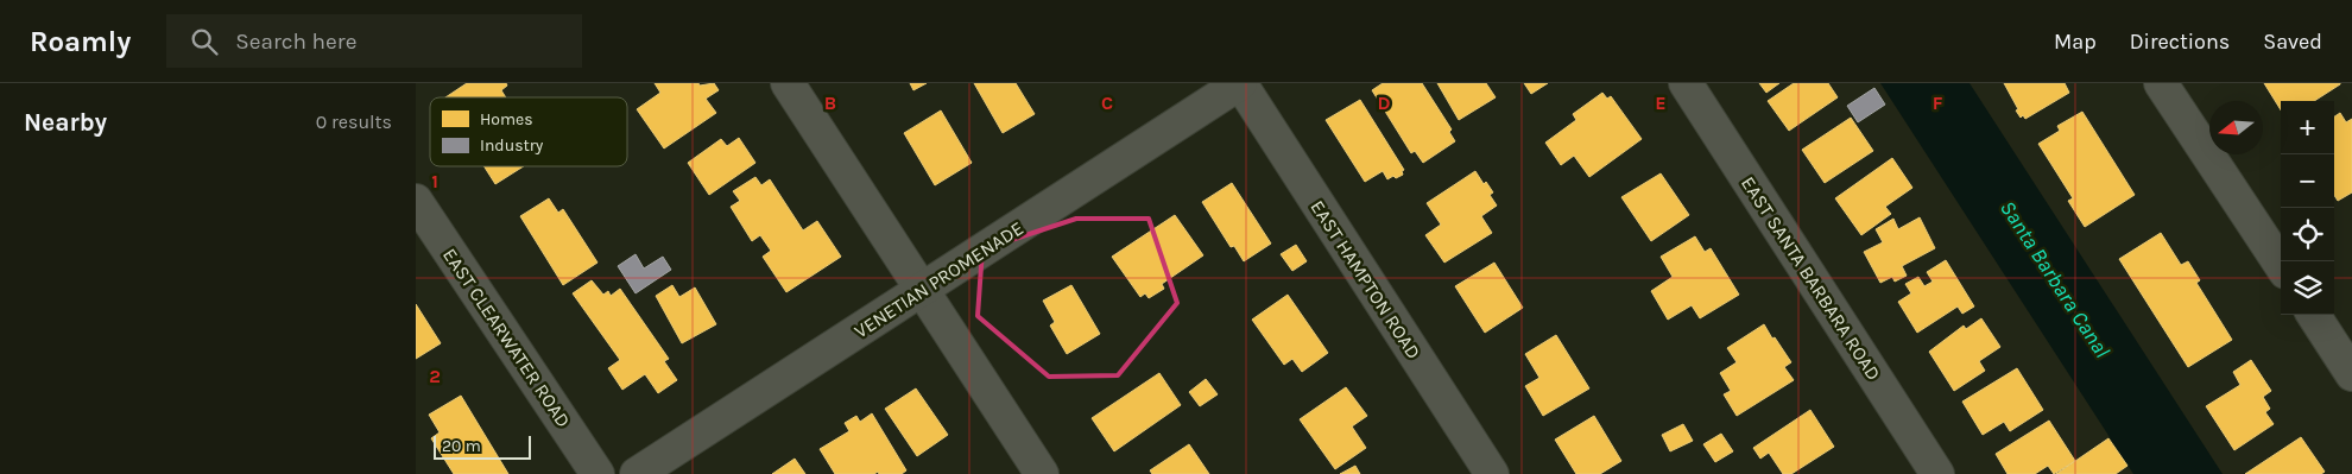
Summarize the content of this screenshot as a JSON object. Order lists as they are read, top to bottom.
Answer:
{
  "streets": {
    "street": [
      "EAST SANTA BARBARA ROAD",
      "VENETIAN PROMENADE",
      "EAST HAMPTON ROAD",
      "EAST CLEARWATER ROAD"
    ]
  },
  "crossings": [
    ["VENETIAN PROMENADE", "EAST HAMPTON ROAD"]
  ],
  "water": ["Santa Barbara Canal"],
  "legend": ["Homes", "Industry"],
  "scale_bar": "20 m",
  "north": "left",
  "page": {
    "header": "Roamly",
    "search": "Search here",
    "nav": ["Map", "Directions", "Saved"],
    "heading": ["Nearby", "0 results"],
    "map_buttons": ["+", "−"],
    "scale": "20 m"
  },
  "grid": {
    "columns": [
      "B",
      "C",
      "D",
      "E",
      "F"
    ],
    "rows": ["1", "2"]
  }
}
